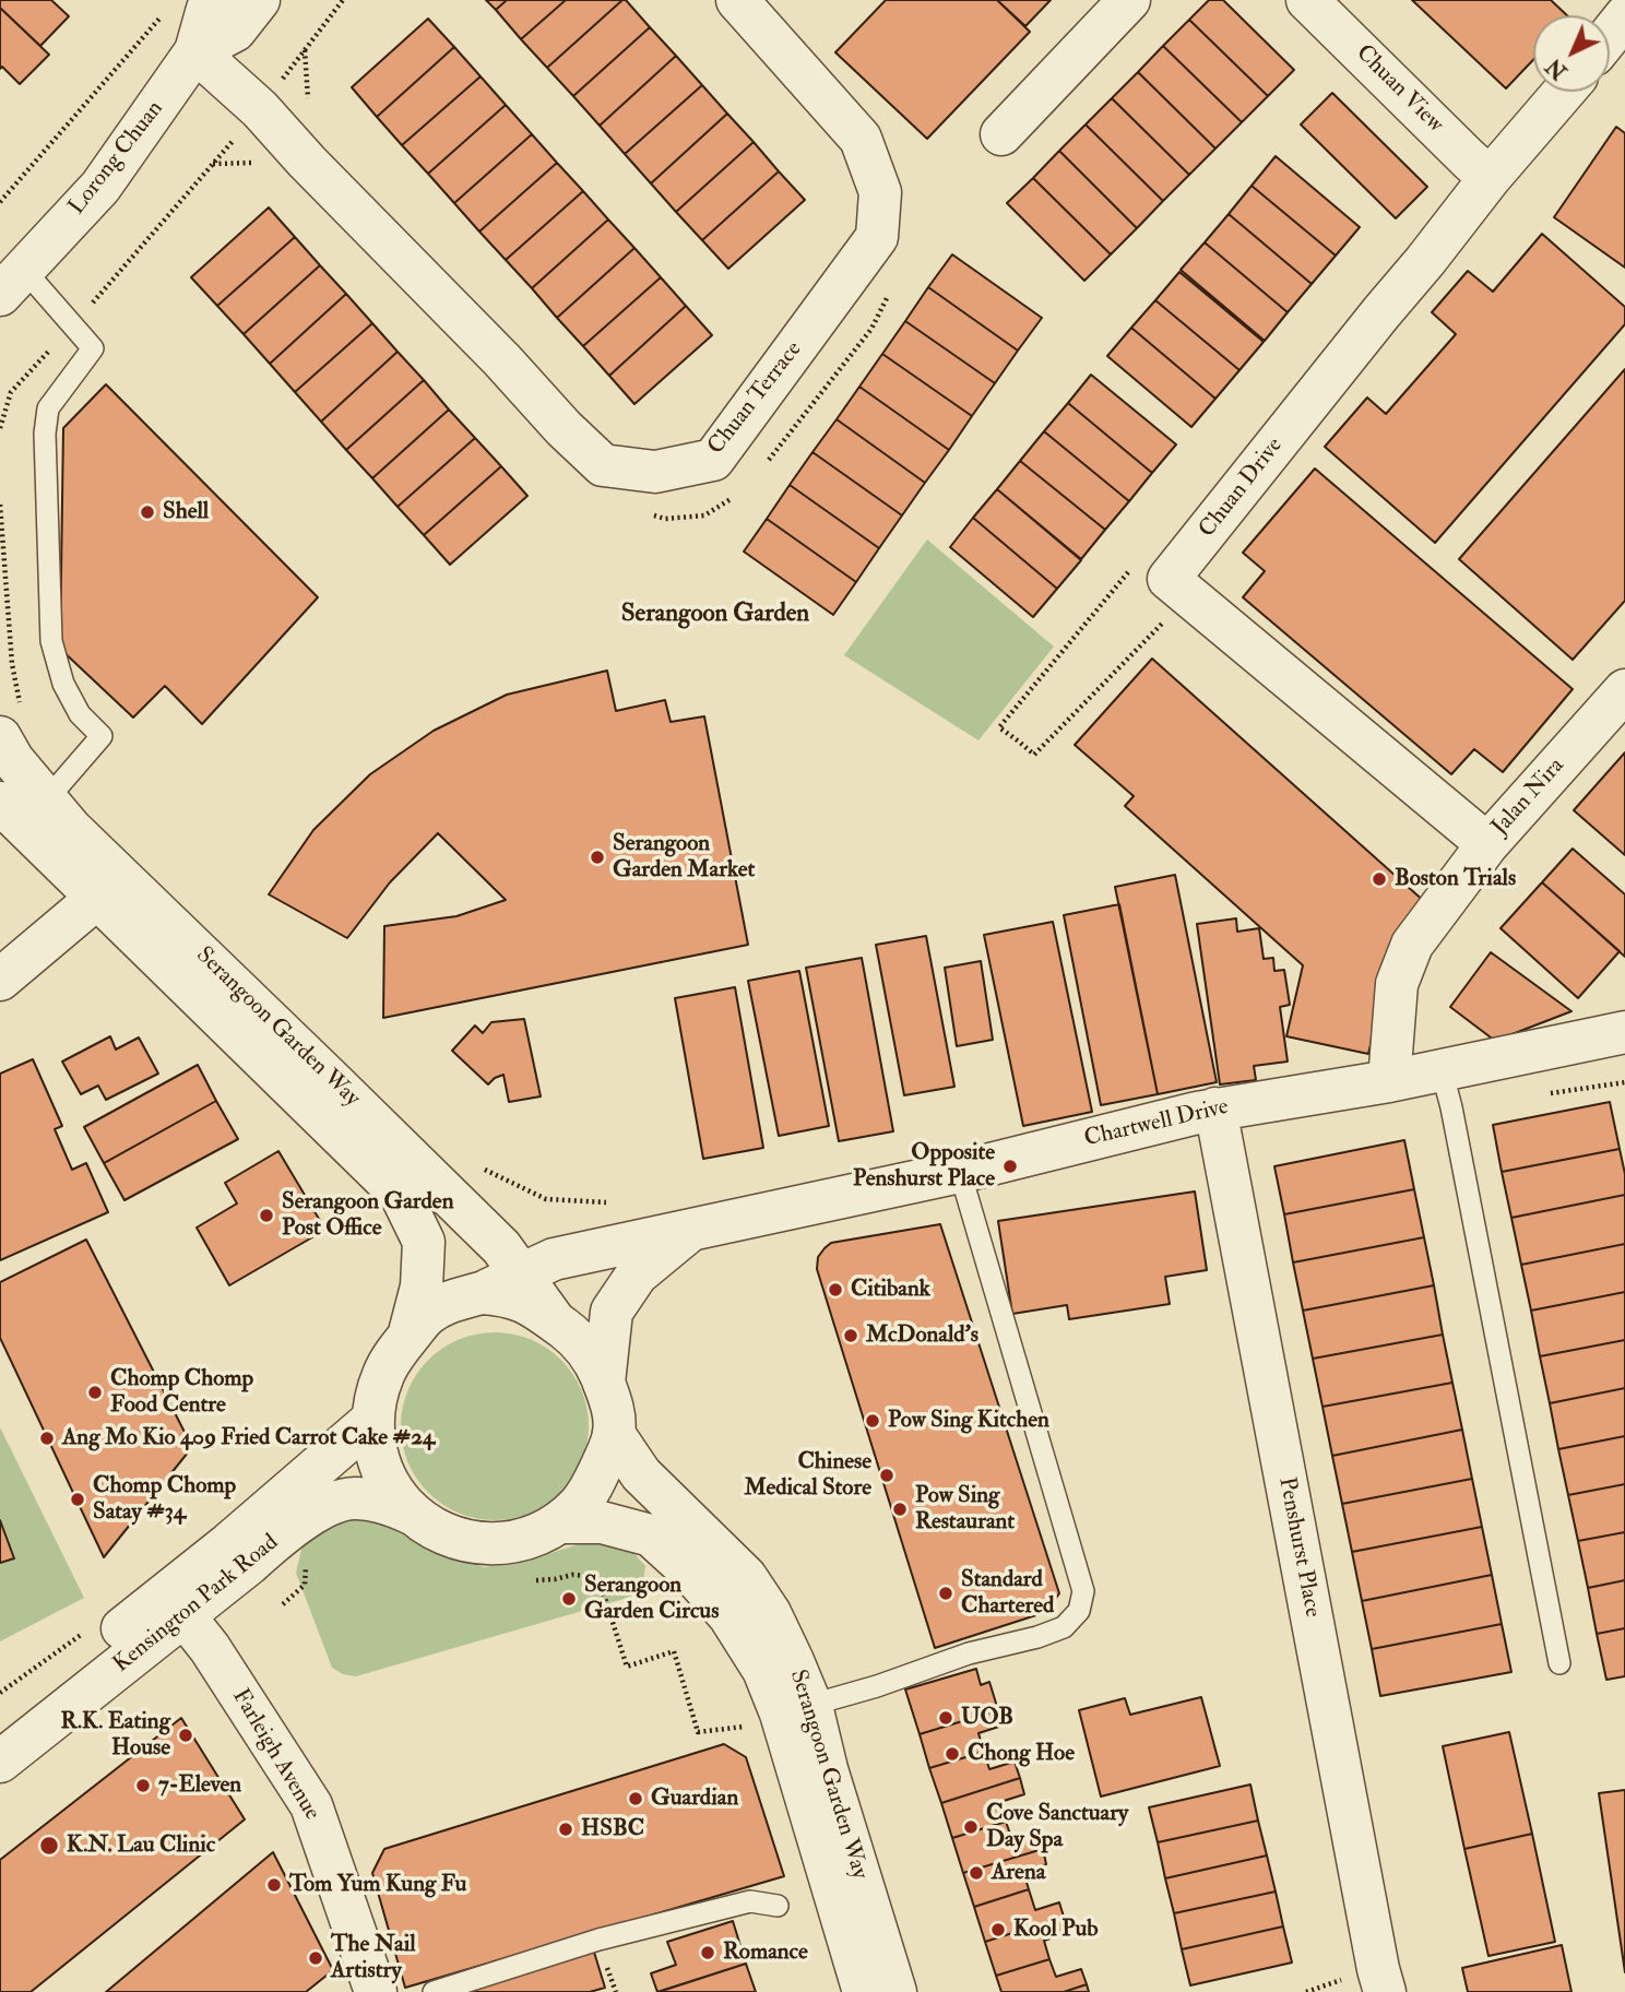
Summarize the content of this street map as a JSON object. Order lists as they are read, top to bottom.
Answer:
{
  "streets": {
    "street": [
      "Chuan View",
      "Lorong Chuan",
      "Chuan Terrace",
      "Chuan Drive",
      "Jalan Nira",
      "Serangoon Garden Way",
      "Chartwell Drive",
      "Penshurst Place",
      "Kensington Park Road",
      "Farleigh Avenue"
    ]
  },
  "crossings": [
    ["Chuan View", "Chuan Drive"],
    ["Lorong Chuan", "Chuan Terrace"],
    ["Chuan Drive", "Jalan Nira"],
    ["Jalan Nira", "Chartwell Drive"],
    ["Serangoon Garden Way", "Chartwell Drive"],
    ["Serangoon Garden Way", "Kensington Park Road"],
    ["Chartwell Drive", "Penshurst Place"],
    ["Chartwell Drive", "Kensington Park Road"],
    ["Kensington Park Road", "Farleigh Avenue"]
  ],
  "districts": ["Serangoon Garden"],
  "places": [
    "Shell",
    "Serangoon Garden Market",
    "Boston Trials",
    "Opposite Penshurst Place",
    "Serangoon Garden Post Office",
    "Citibank",
    "McDonald's",
    "Chomp Chomp Food Centre",
    "Pow Sing Kitchen",
    "Ang Mo Kio 409 Fried Carrot Cake #24",
    "Chinese Medical Store",
    "Chomp Chomp Satay #34",
    "Pow Sing Restaurant",
    "Standard Chartered",
    "Serangoon Garden Circus",
    "UOB",
    "R.K. Eating House",
    "Chong Hoe",
    "7-Eleven",
    "Guardian",
    "Cove Sanctuary Day Spa",
    "HSBC",
    "K.N. Lau Clinic",
    "Arena",
    "Tom Yum Kung Fu",
    "Kool Pub",
    "Romance",
    "The Nail Artistry"
  ],
  "north": "bottom left"
}
